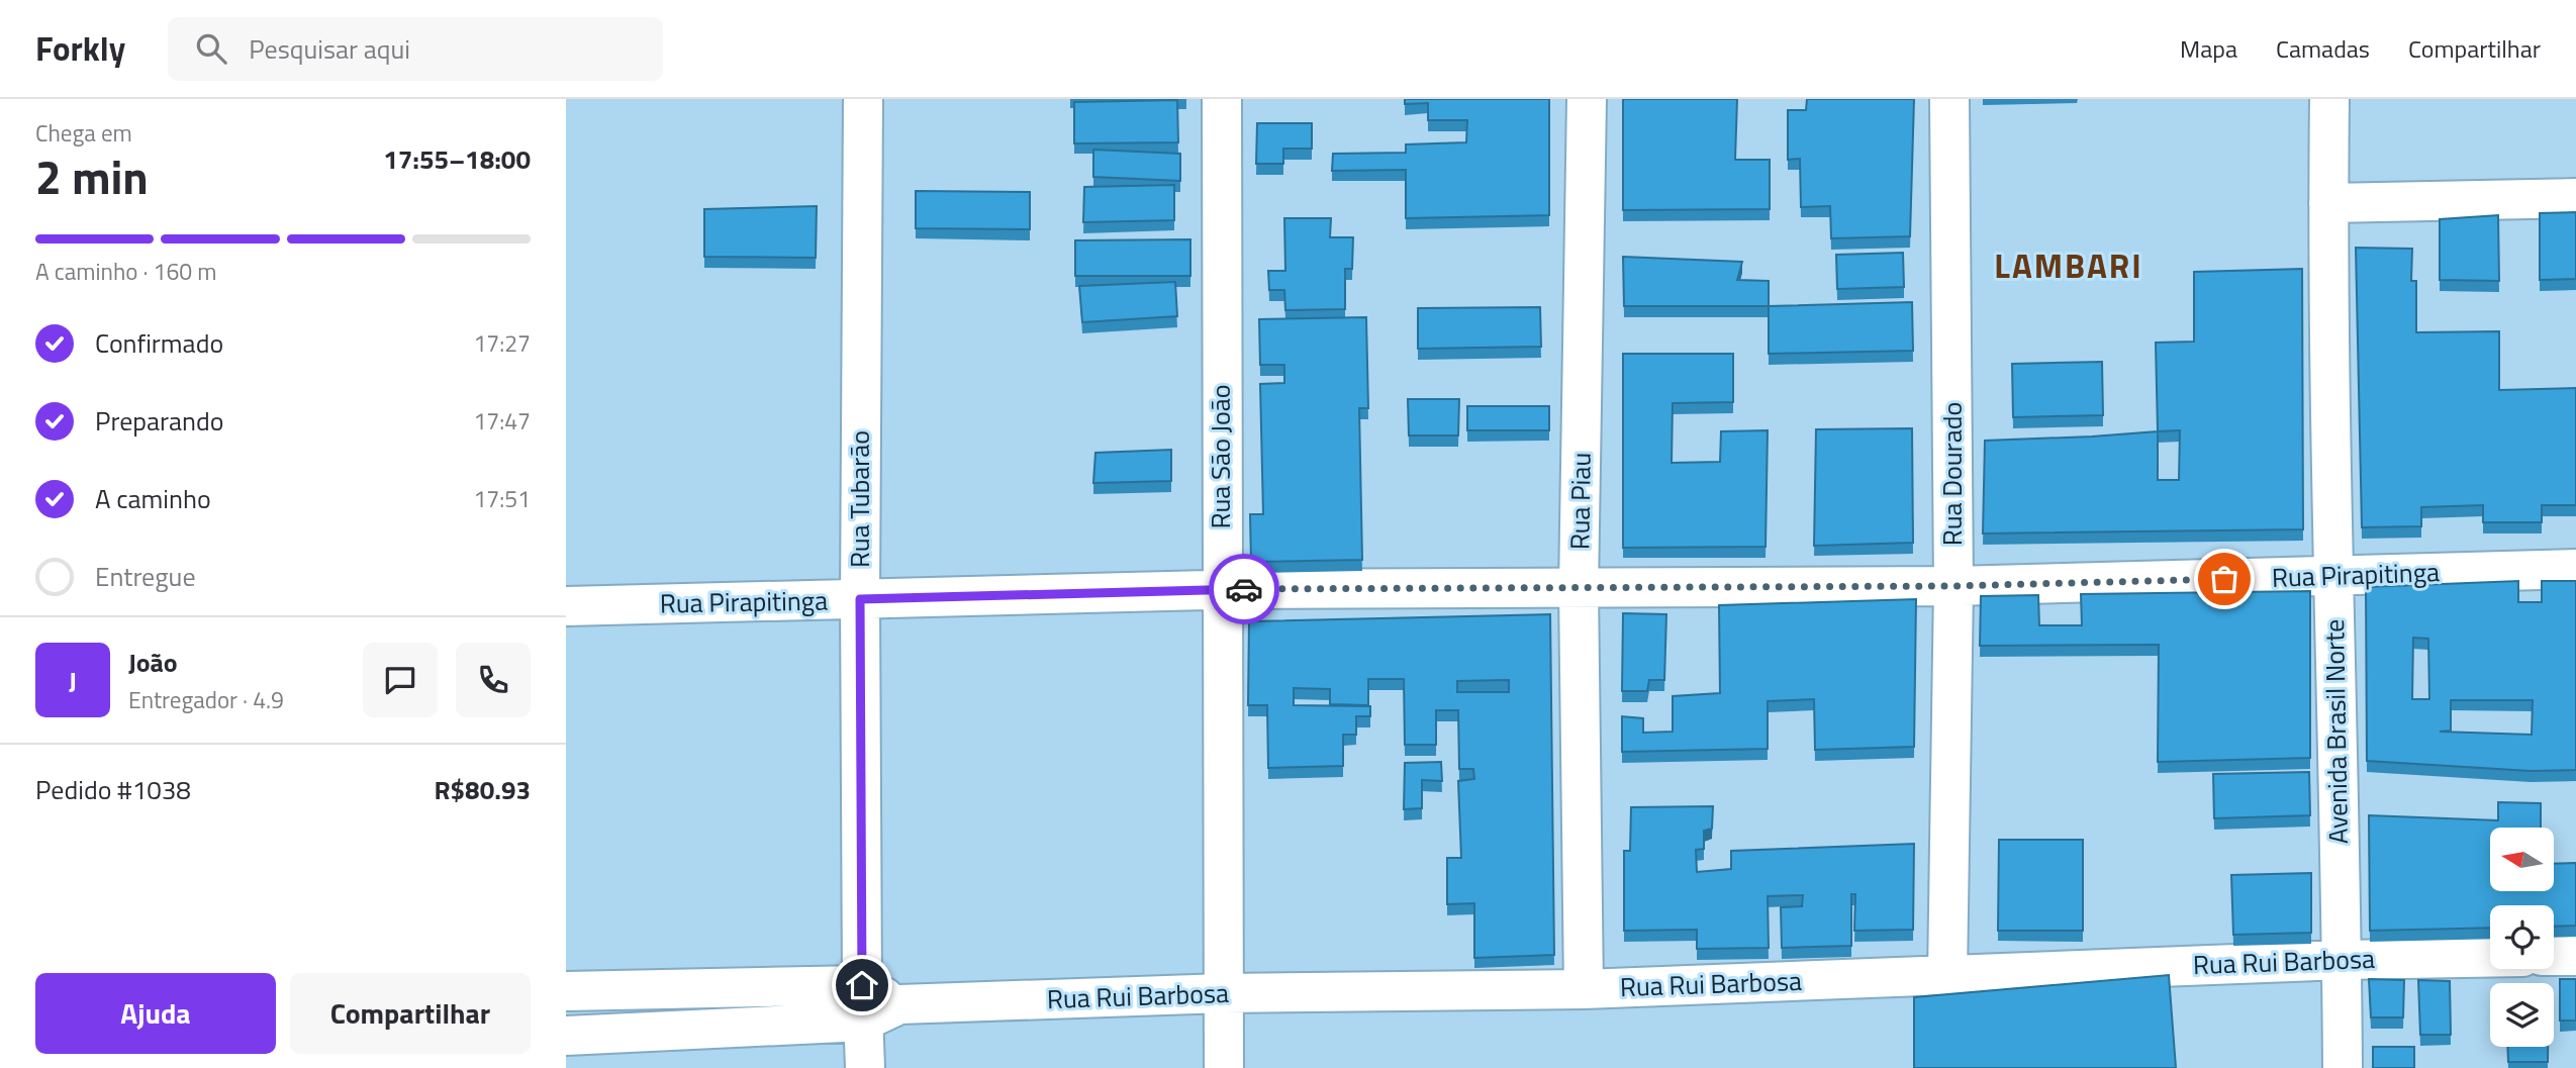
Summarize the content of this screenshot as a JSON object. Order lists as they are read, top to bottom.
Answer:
{
  "streets": {
    "street": [
      "Rua São João",
      "Rua Dourado",
      "Rua Tubarão",
      "Rua Piau",
      "Rua Pirapitinga",
      "Avenida Brasil Norte",
      "Rua Rui Barbosa"
    ]
  },
  "crossings": [
    ["Rua São João", "Rua Pirapitinga"],
    ["Rua São João", "Rua Rui Barbosa"],
    ["Rua Dourado", "Rua Pirapitinga"],
    ["Rua Dourado", "Rua Rui Barbosa"],
    ["Rua Tubarão", "Rua Pirapitinga"],
    ["Rua Tubarão", "Rua Rui Barbosa"],
    ["Rua Piau", "Rua Pirapitinga"],
    ["Rua Piau", "Rua Rui Barbosa"],
    ["Rua Pirapitinga", "Avenida Brasil Norte"],
    ["Avenida Brasil Norte", "Rua Rui Barbosa"]
  ],
  "districts": ["LAMBARI"],
  "north": "left",
  "page": {
    "header": "Forkly",
    "search": "Pesquisar aqui",
    "nav": ["Mapa", "Camadas", "Compartilhar"],
    "heading": ["2 min", "Chega em", "17:55–18:00"],
    "panel": [
      "João",
      "Entregador · 4.9",
      "Pedido #1038",
      "R$80.93"
    ],
    "bar": "A caminho · 160 m",
    "list": [
      ["Confirmado", "17:27"],
      ["Preparando", "17:47"],
      ["A caminho", "17:51"],
      "Entregue"
    ],
    "round": "J",
    "buttons": ["Ajuda", "Compartilhar"]
  }
}
